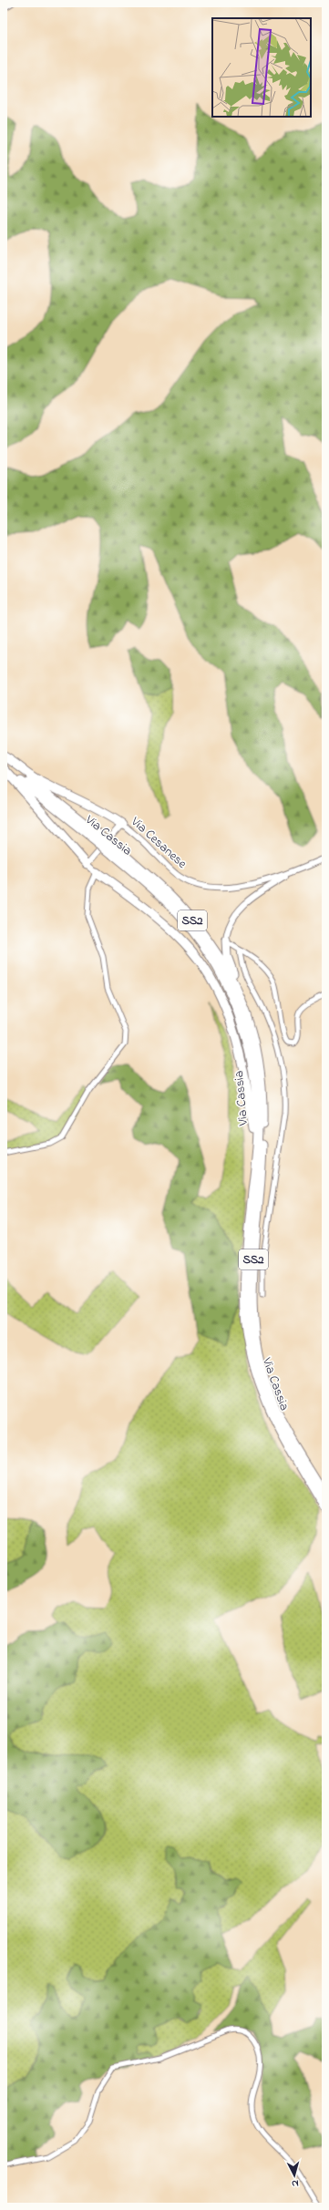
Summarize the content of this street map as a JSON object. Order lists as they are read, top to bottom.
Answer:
{
  "streets": {
    "highway": ["Via Cassia", "SS2"],
    "street": ["Via Cesanese"]
  },
  "north": "bottom"
}
